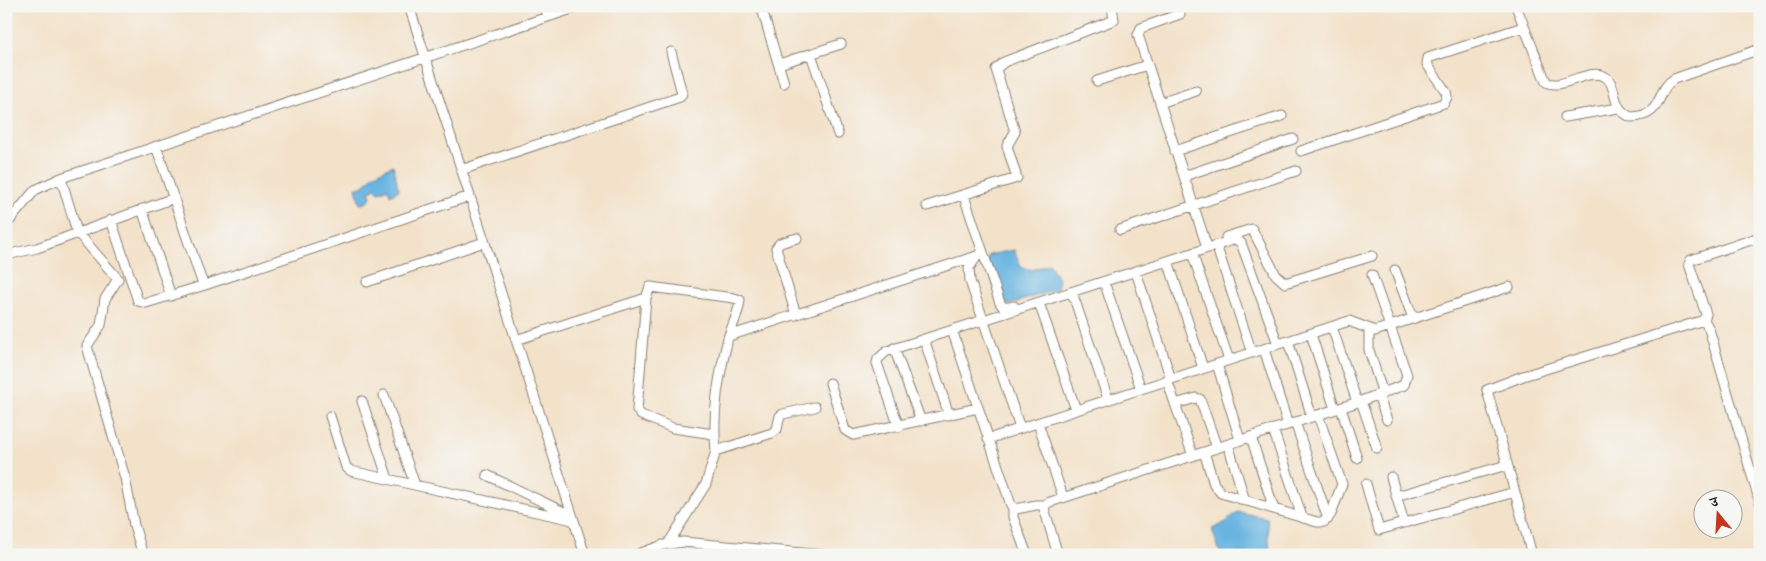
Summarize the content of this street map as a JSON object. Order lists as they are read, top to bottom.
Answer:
{
  "north": "top"
}
